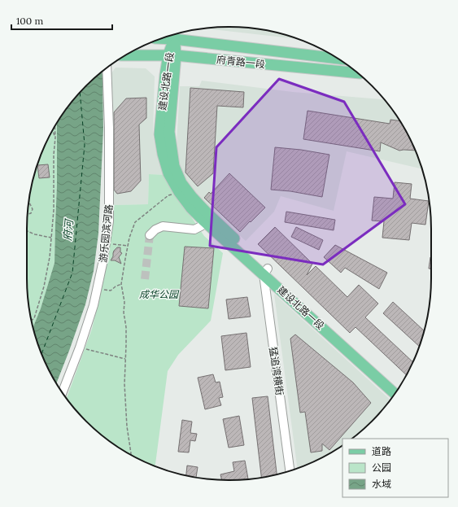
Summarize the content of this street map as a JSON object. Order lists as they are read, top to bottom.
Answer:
{
  "streets": {
    "main road": ["府青路一段", "建设北路一段"],
    "street": ["游乐园滨河路", "猛追湾横街"]
  },
  "crossings": [
    ["府青路一段", "建设北路一段"],
    ["建设北路一段", "猛追湾横街"]
  ],
  "water": ["府河"],
  "parks": ["成华公园"],
  "legend": ["道路", "公园", "水域"],
  "scale_bar": "100 m"
}
